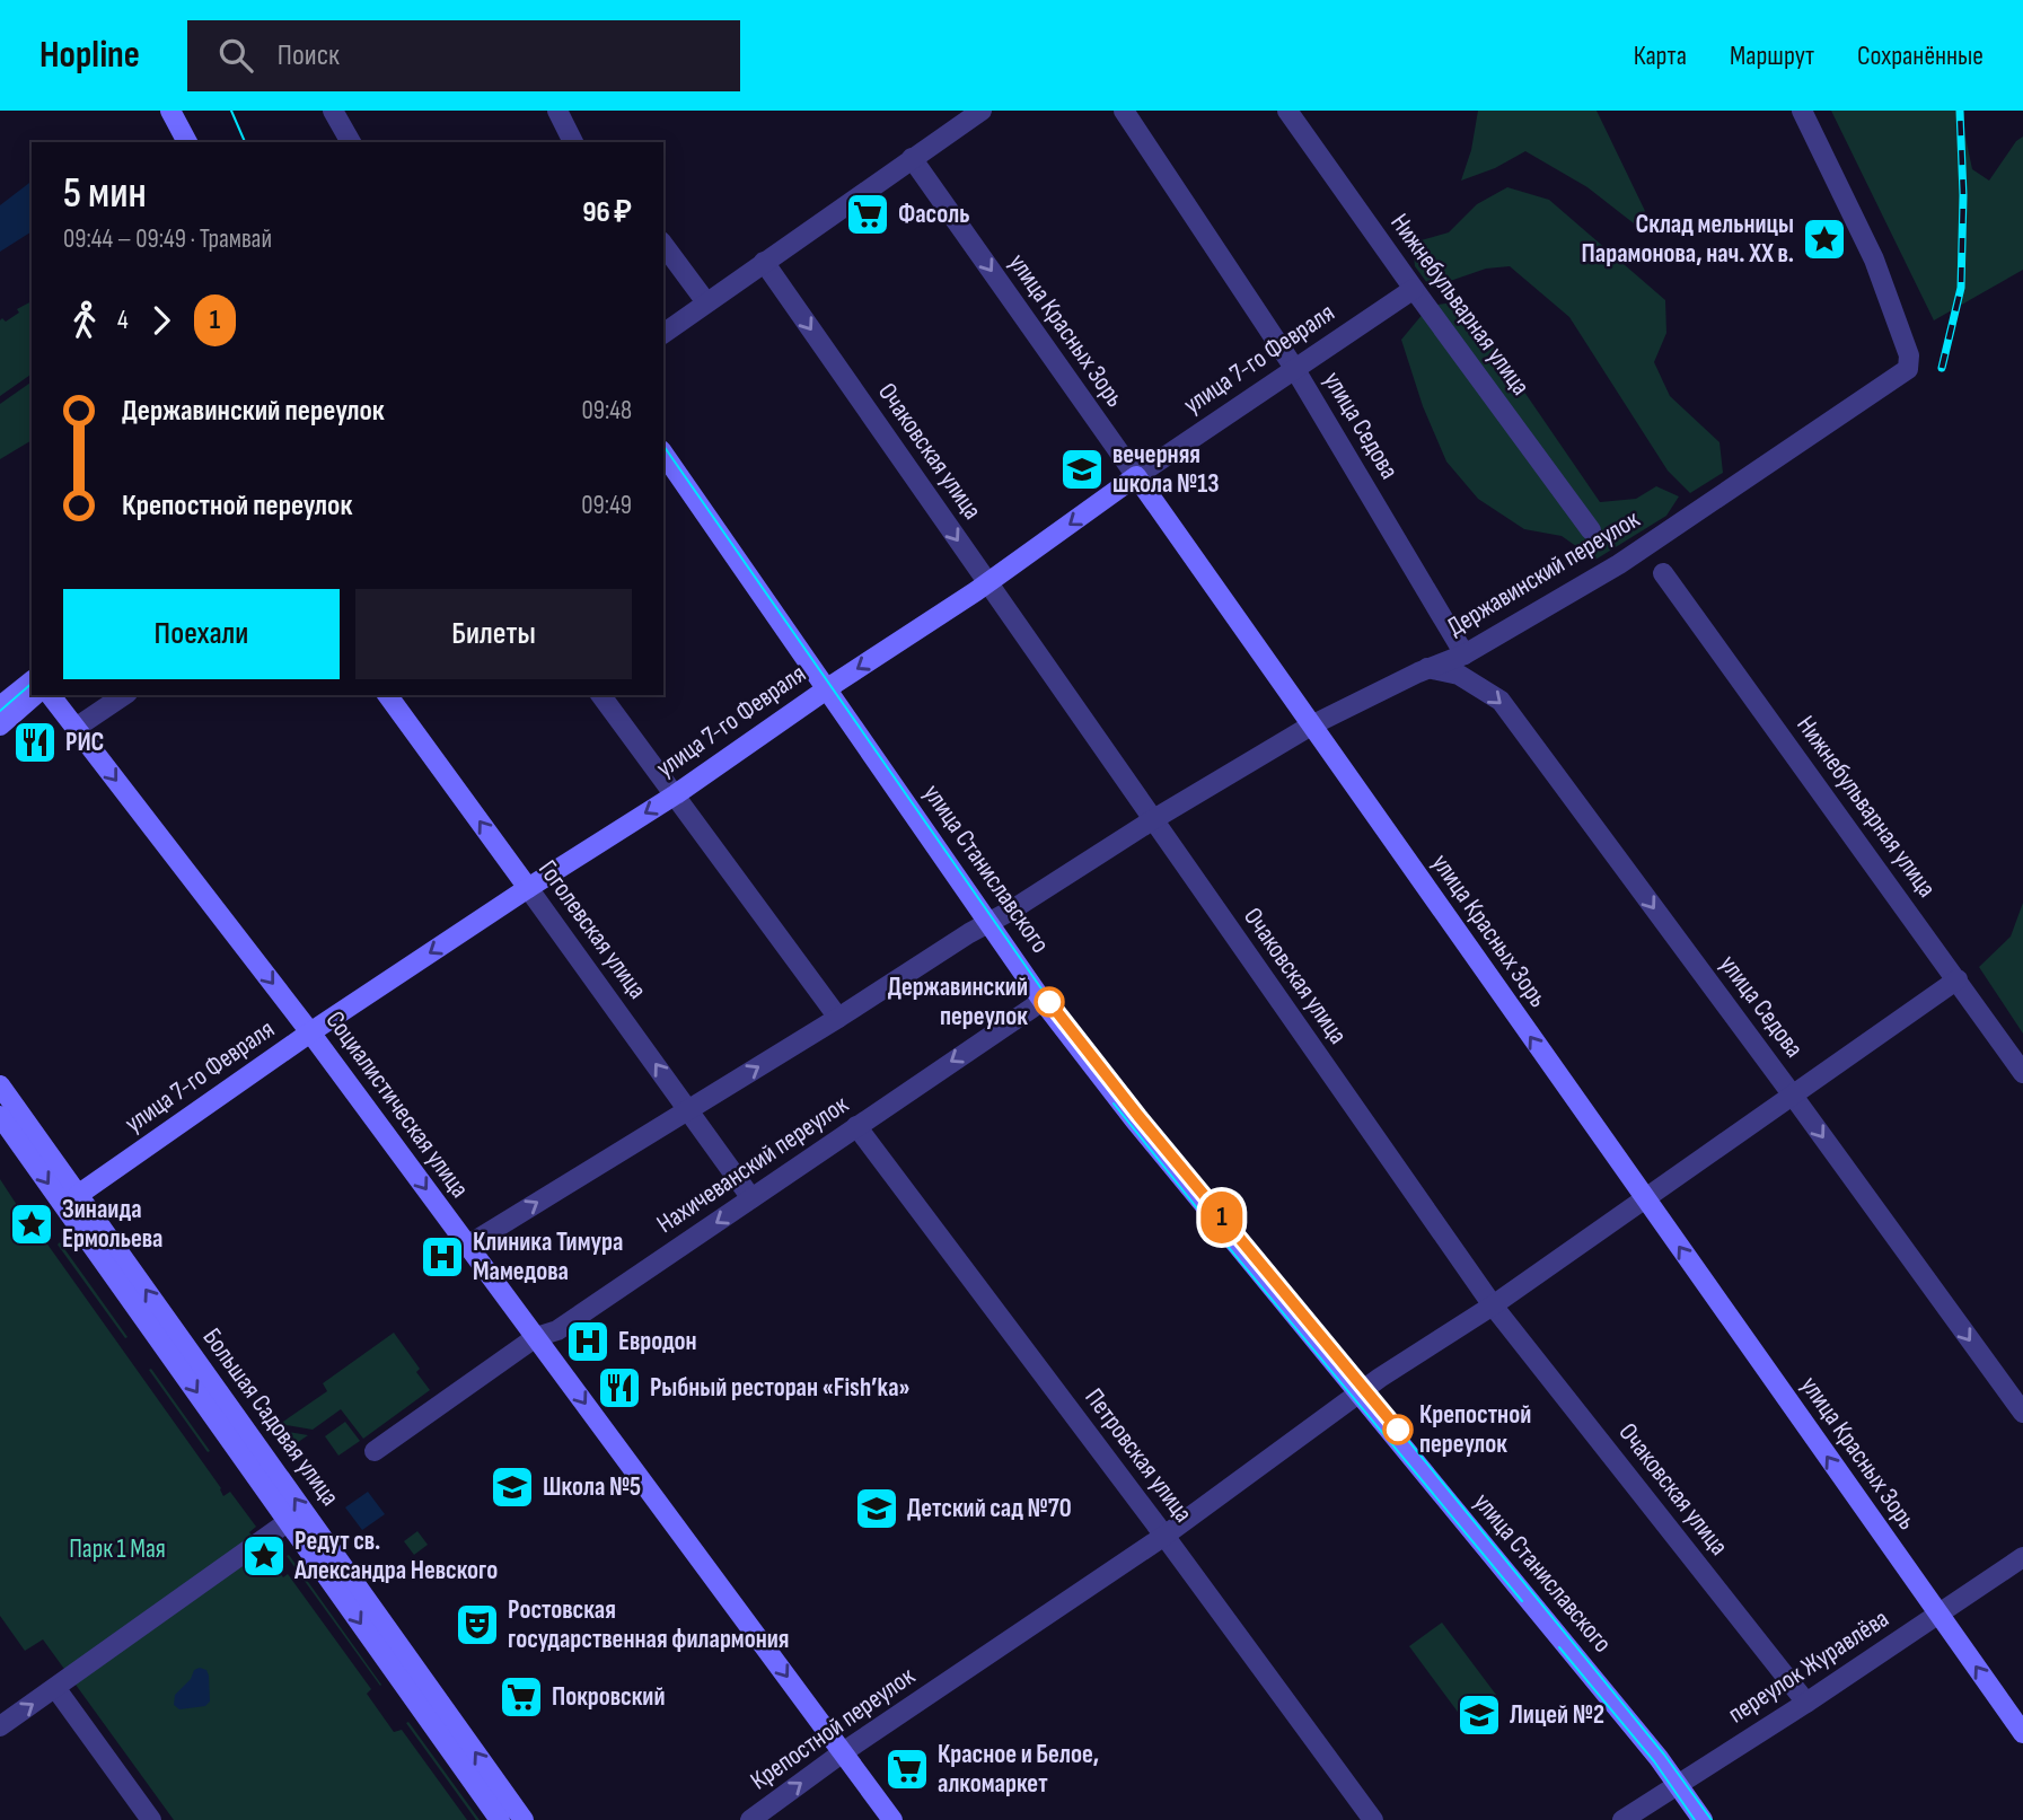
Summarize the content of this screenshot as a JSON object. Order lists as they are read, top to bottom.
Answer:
{
  "streets": {
    "street": [
      "Нижнебульварная улица",
      "улица Красных Зорь",
      "улица 7-го Февраля",
      "улица Седова",
      "Очаковская улица",
      "Державинский переулок",
      "улица Станиславского",
      "Гоголевская улица",
      "Социалистическая улица",
      "Нахичеванский переулок",
      "Большая Садовая улица",
      "Петровская улица",
      "переулок Журавлёва",
      "Крепостной переулок"
    ]
  },
  "crossings": [
    ["Нижнебульварная улица", "улица 7-го Февраля"],
    ["Нижнебульварная улица", "Крепостной переулок"],
    ["улица Красных Зорь", "улица 7-го Февраля"],
    ["улица Красных Зорь", "Державинский переулок"],
    ["улица Красных Зорь", "переулок Журавлёва"],
    ["улица Красных Зорь", "Крепостной переулок"],
    ["улица 7-го Февраля", "улица Седова"],
    ["улица 7-го Февраля", "Очаковская улица"],
    ["улица 7-го Февраля", "улица Станиславского"],
    ["улица 7-го Февраля", "Гоголевская улица"],
    ["улица 7-го Февраля", "Социалистическая улица"],
    ["улица 7-го Февраля", "Большая Садовая улица"],
    ["улица Седова", "Державинский переулок"],
    ["улица Седова", "Крепостной переулок"],
    ["Очаковская улица", "Державинский переулок"],
    ["Очаковская улица", "переулок Журавлёва"],
    ["Очаковская улица", "Крепостной переулок"],
    ["Державинский переулок", "улица Станиславского"],
    ["Державинский переулок", "Гоголевская улица"],
    ["Державинский переулок", "Социалистическая улица"],
    ["улица Станиславского", "Нахичеванский переулок"],
    ["улица Станиславского", "переулок Журавлёва"],
    ["улица Станиславского", "Крепостной переулок"],
    ["Гоголевская улица", "Нахичеванский переулок"],
    ["Социалистическая улица", "Нахичеванский переулок"],
    ["Социалистическая улица", "Крепостной переулок"],
    ["Нахичеванский переулок", "Петровская улица"],
    ["Петровская улица", "Крепостной переулок"]
  ],
  "one_way": [
    "улица 7-го Февраля",
    "улица Седова",
    "Социалистическая улица",
    "Нахичеванский переулок"
  ],
  "parks": ["Парк 1 Мая"],
  "places": {
    "supermarket": ["Фасоль", "Покровский", "Красное и Белое, алкомаркет"],
    "place": ["Склад мельницы Парамонова, нач. XX в.", "Зинаида Ермольева", "Редут св. Александра Невского"],
    "school or university": [
      "вечерняя школа №13",
      "Школа №5",
      "Детский сад №70",
      "Лицей №2"
    ],
    "restaurant": ["РИС", "Рыбный ресторан «Fish’ka»"],
    "other": ["Державинский переулок", "Крепостной переулок"],
    "hospital": ["Клиника Тимура Мамедова", "Евродон"],
    "theatre": ["Ростовская государственная филармония"]
  },
  "lines": ["tram line 1"],
  "page": {
    "header": "Hopline",
    "search": "Поиск",
    "nav": ["Карта", "Маршрут", "Сохранённые"],
    "on_map": "1",
    "heading": ["5 мин", "09:44 – 09:49 · Трамвай", "96 ₽"],
    "legs": ["4", "1"],
    "list": [
      {
        "name": "Державинский переулок",
        "value": "09:48"
      },
      {
        "name": "Крепостной переулок",
        "value": "09:49"
      }
    ],
    "buttons": ["Поехали", "Билеты"]
  }
}
